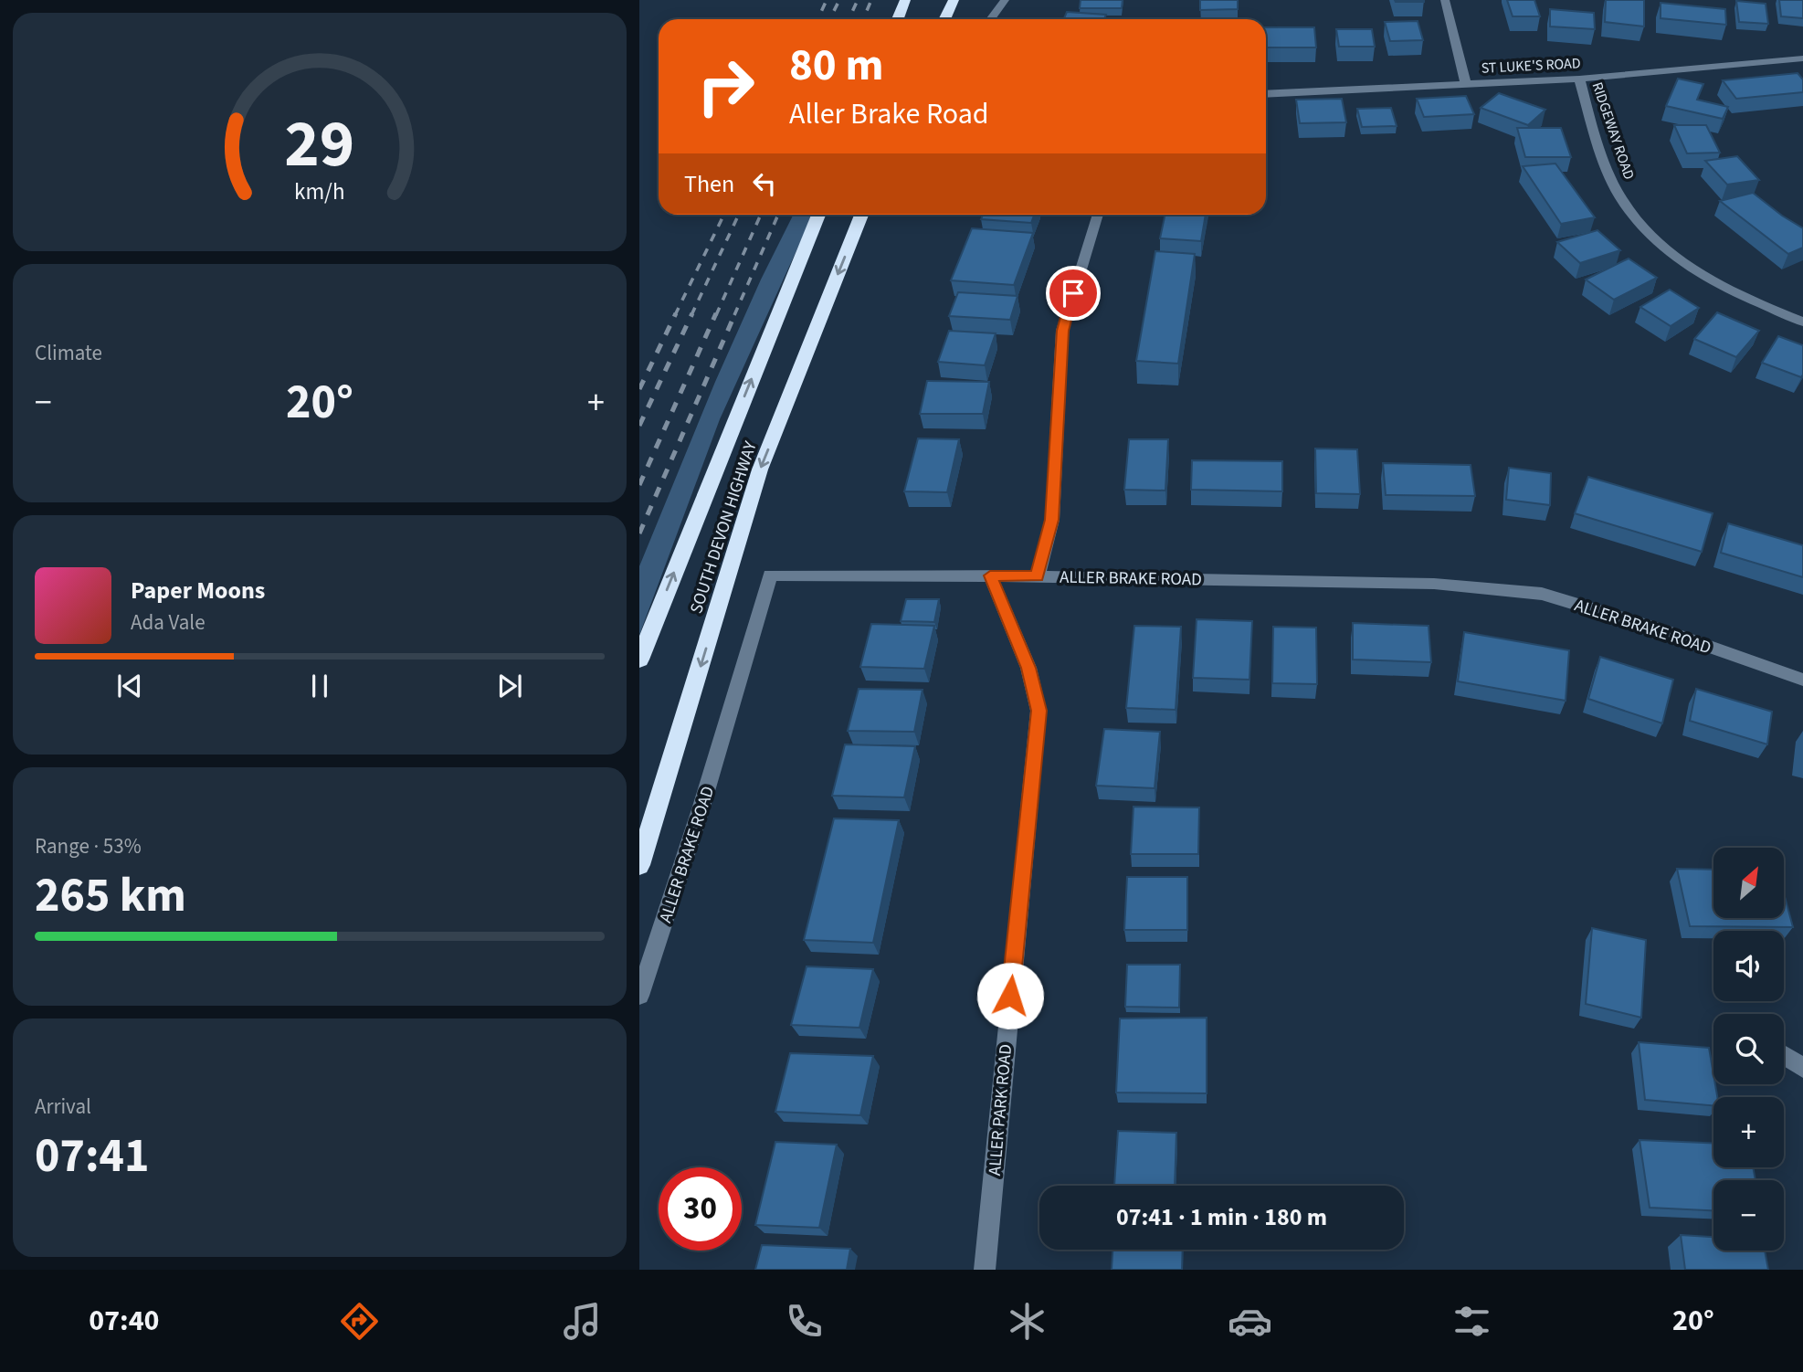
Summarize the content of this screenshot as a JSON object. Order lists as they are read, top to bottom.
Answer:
{
  "streets": {
    "highway": ["SOUTH DEVON HIGHWAY"],
    "street": [
      "ST LUKE'S ROAD",
      "RIDGEWAY ROAD",
      "ALLER BRAKE ROAD",
      "ALLER PARK ROAD"
    ]
  },
  "crossings": [
    ["ST LUKE'S ROAD", "RIDGEWAY ROAD"],
    ["ALLER BRAKE ROAD", "ALLER PARK ROAD"]
  ],
  "north": "top right",
  "page": {
    "turn": ["80 m", "Aller Brake Road"],
    "then": "Then",
    "tile": [
      "Climate",
      ["Range · 53%", "265 km"],
      ["Arrival", "07:41"]
    ],
    "heat": ["−", "20°", "+"],
    "song": ["Paper Moons", "Ada Vale"],
    "map_buttons": ["+", "−"],
    "limit": "30",
    "trip": "07:41 · 1 min · 180 m",
    "tabs": ["07:40", "20°"],
    "gauge": ["29", "km/h"]
  }
}
